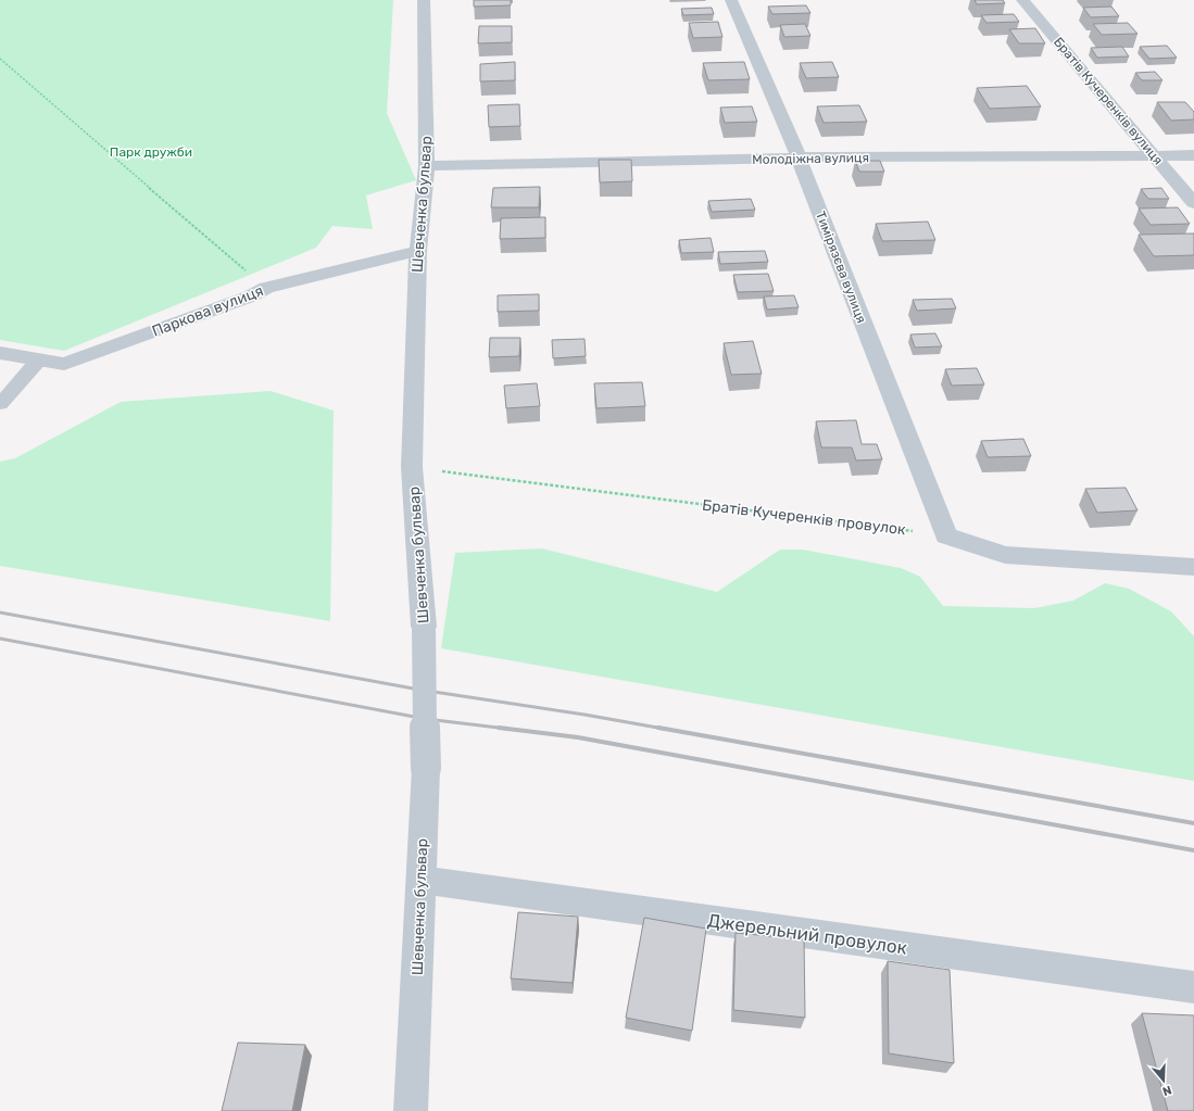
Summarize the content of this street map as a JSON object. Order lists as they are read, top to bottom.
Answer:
{
  "streets": {
    "street": [
      "Братів Кучеренків вулиця",
      "Молодіжна вулиця",
      "Шевченка бульвар",
      "Тимірязєва вулиця",
      "Паркова вулиця",
      "Джерельний провулок"
    ],
    "path": ["Братів Кучеренків провулок"]
  },
  "crossings": [
    ["Братів Кучеренків вулиця", "Молодіжна вулиця"],
    ["Молодіжна вулиця", "Шевченка бульвар"],
    ["Молодіжна вулиця", "Тимірязєва вулиця"],
    ["Шевченка бульвар", "Паркова вулиця"],
    ["Шевченка бульвар", "Братів Кучеренків провулок"],
    ["Шевченка бульвар", "Джерельний провулок"],
    ["Тимірязєва вулиця", "Братів Кучеренків провулок"]
  ],
  "parks": ["Парк дружби"],
  "north": "bottom"
}
